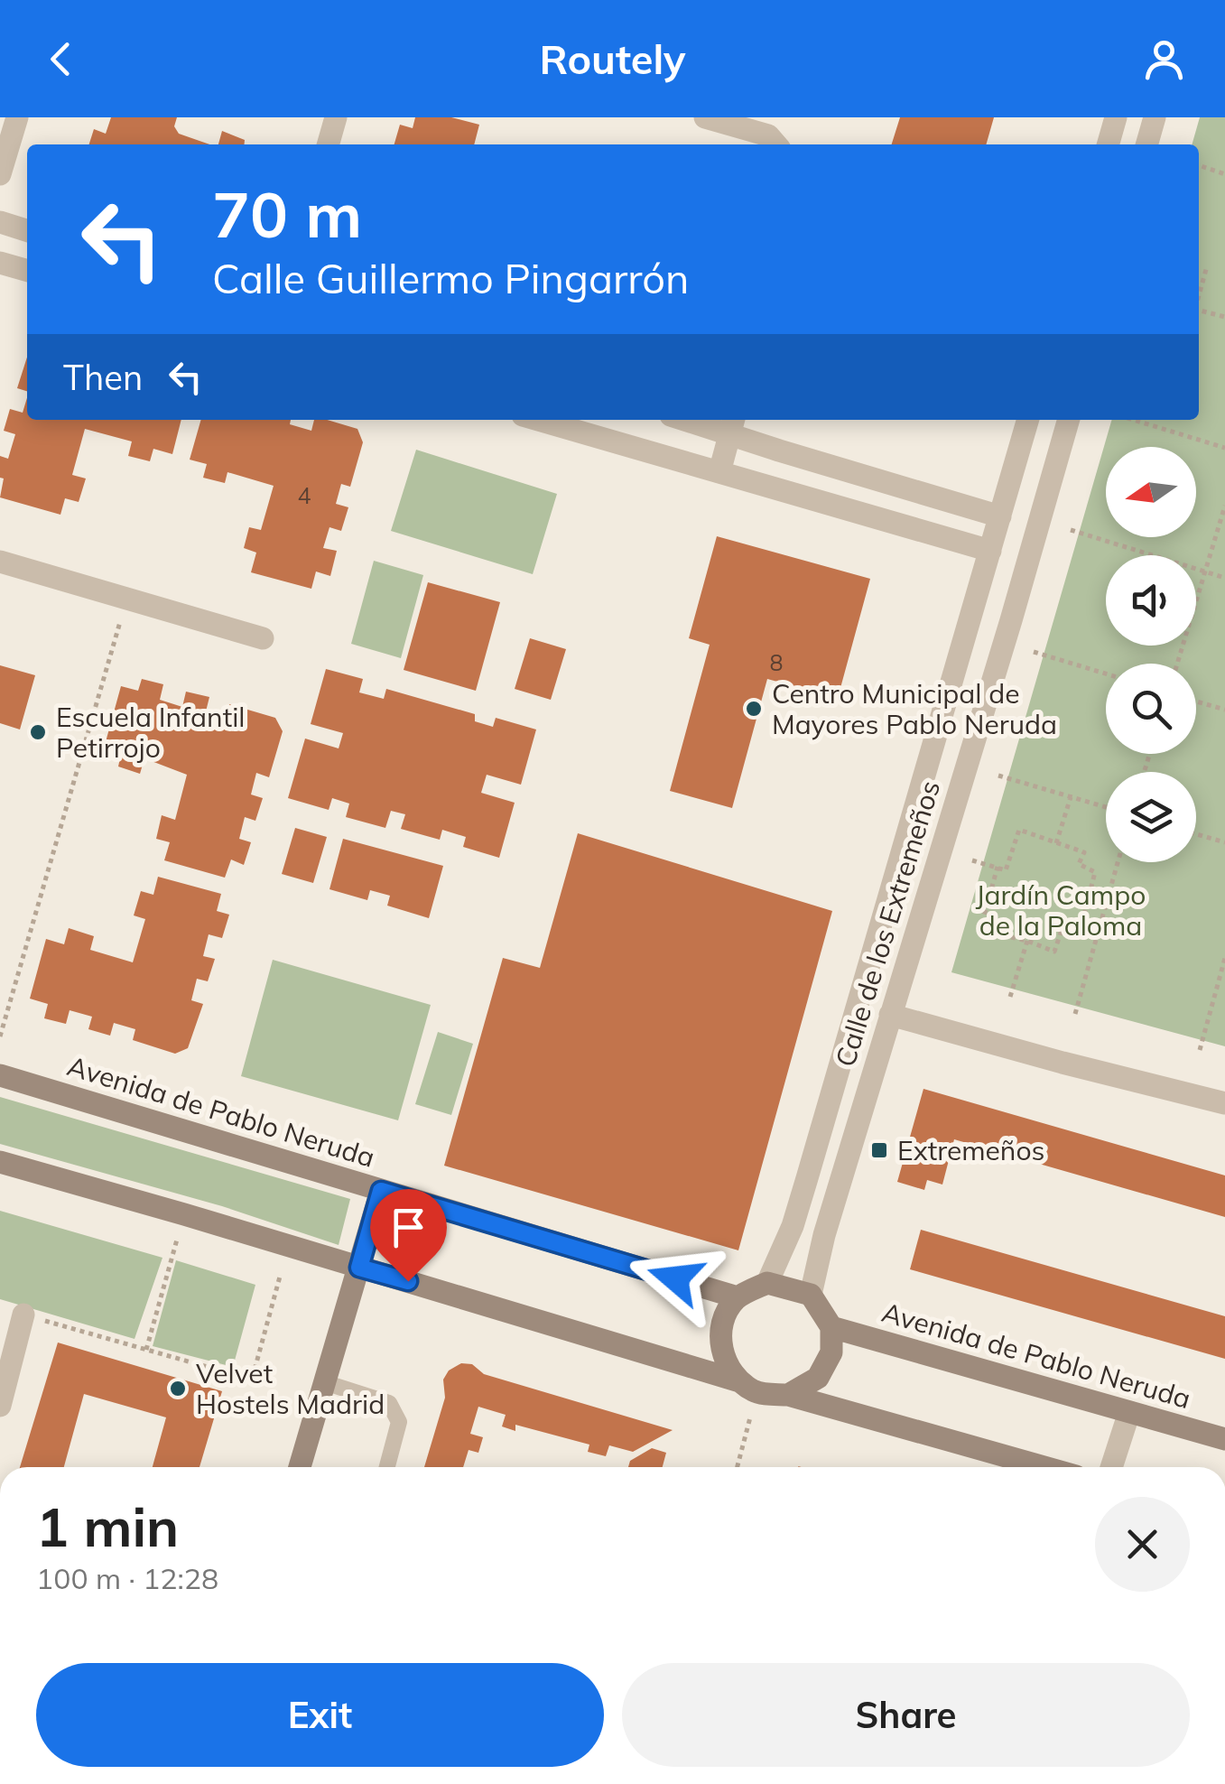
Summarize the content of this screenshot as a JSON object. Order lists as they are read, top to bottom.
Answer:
{
  "streets": {
    "main road": ["Avenida de Pablo Neruda"],
    "street": ["Calle de los Extremeños"]
  },
  "crossings": [
    ["Calle de los Extremeños", "Avenida de Pablo Neruda"]
  ],
  "parks": ["Jardín Campo de la Paloma"],
  "places": {
    "other": ["Centro Municipal de Mayores Pablo Neruda", "Escuela Infantil Petirrojo", "Velvet Hostels Madrid"],
    "transit": ["Extremeños"]
  },
  "house_numbers": ["4", "8"],
  "north": "left",
  "page": {
    "header": "Routely",
    "turn": ["70 m", "Calle Guillermo Pingarrón"],
    "then": "Then",
    "heading": ["1 min", "100 m · 12:28"],
    "buttons": ["Exit", "Share"]
  }
}
